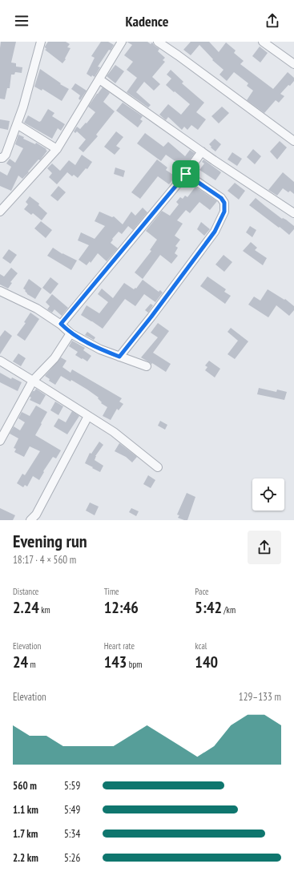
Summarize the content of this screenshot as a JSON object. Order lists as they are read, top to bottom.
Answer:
{
  "page": {
    "header": "Kadence",
    "heading": ["Evening run", "18:17 · 4 × 560 m"],
    "stats": [
      ["Distance", "2.24 km"],
      ["Time", "12:46"],
      ["Pace", "5:42 /km"],
      ["Elevation", "24 m"],
      ["Heart rate", "143 bpm"],
      ["kcal", "140"]
    ],
    "chart": ["Elevation", "129–133 m"],
    "list": [
      {
        "name": "560 m",
        "note": "5:59"
      },
      {
        "name": "1.1 km",
        "note": "5:49"
      },
      {
        "name": "1.7 km",
        "note": "5:34"
      },
      {
        "name": "2.2 km",
        "note": "5:26"
      }
    ]
  }
}
